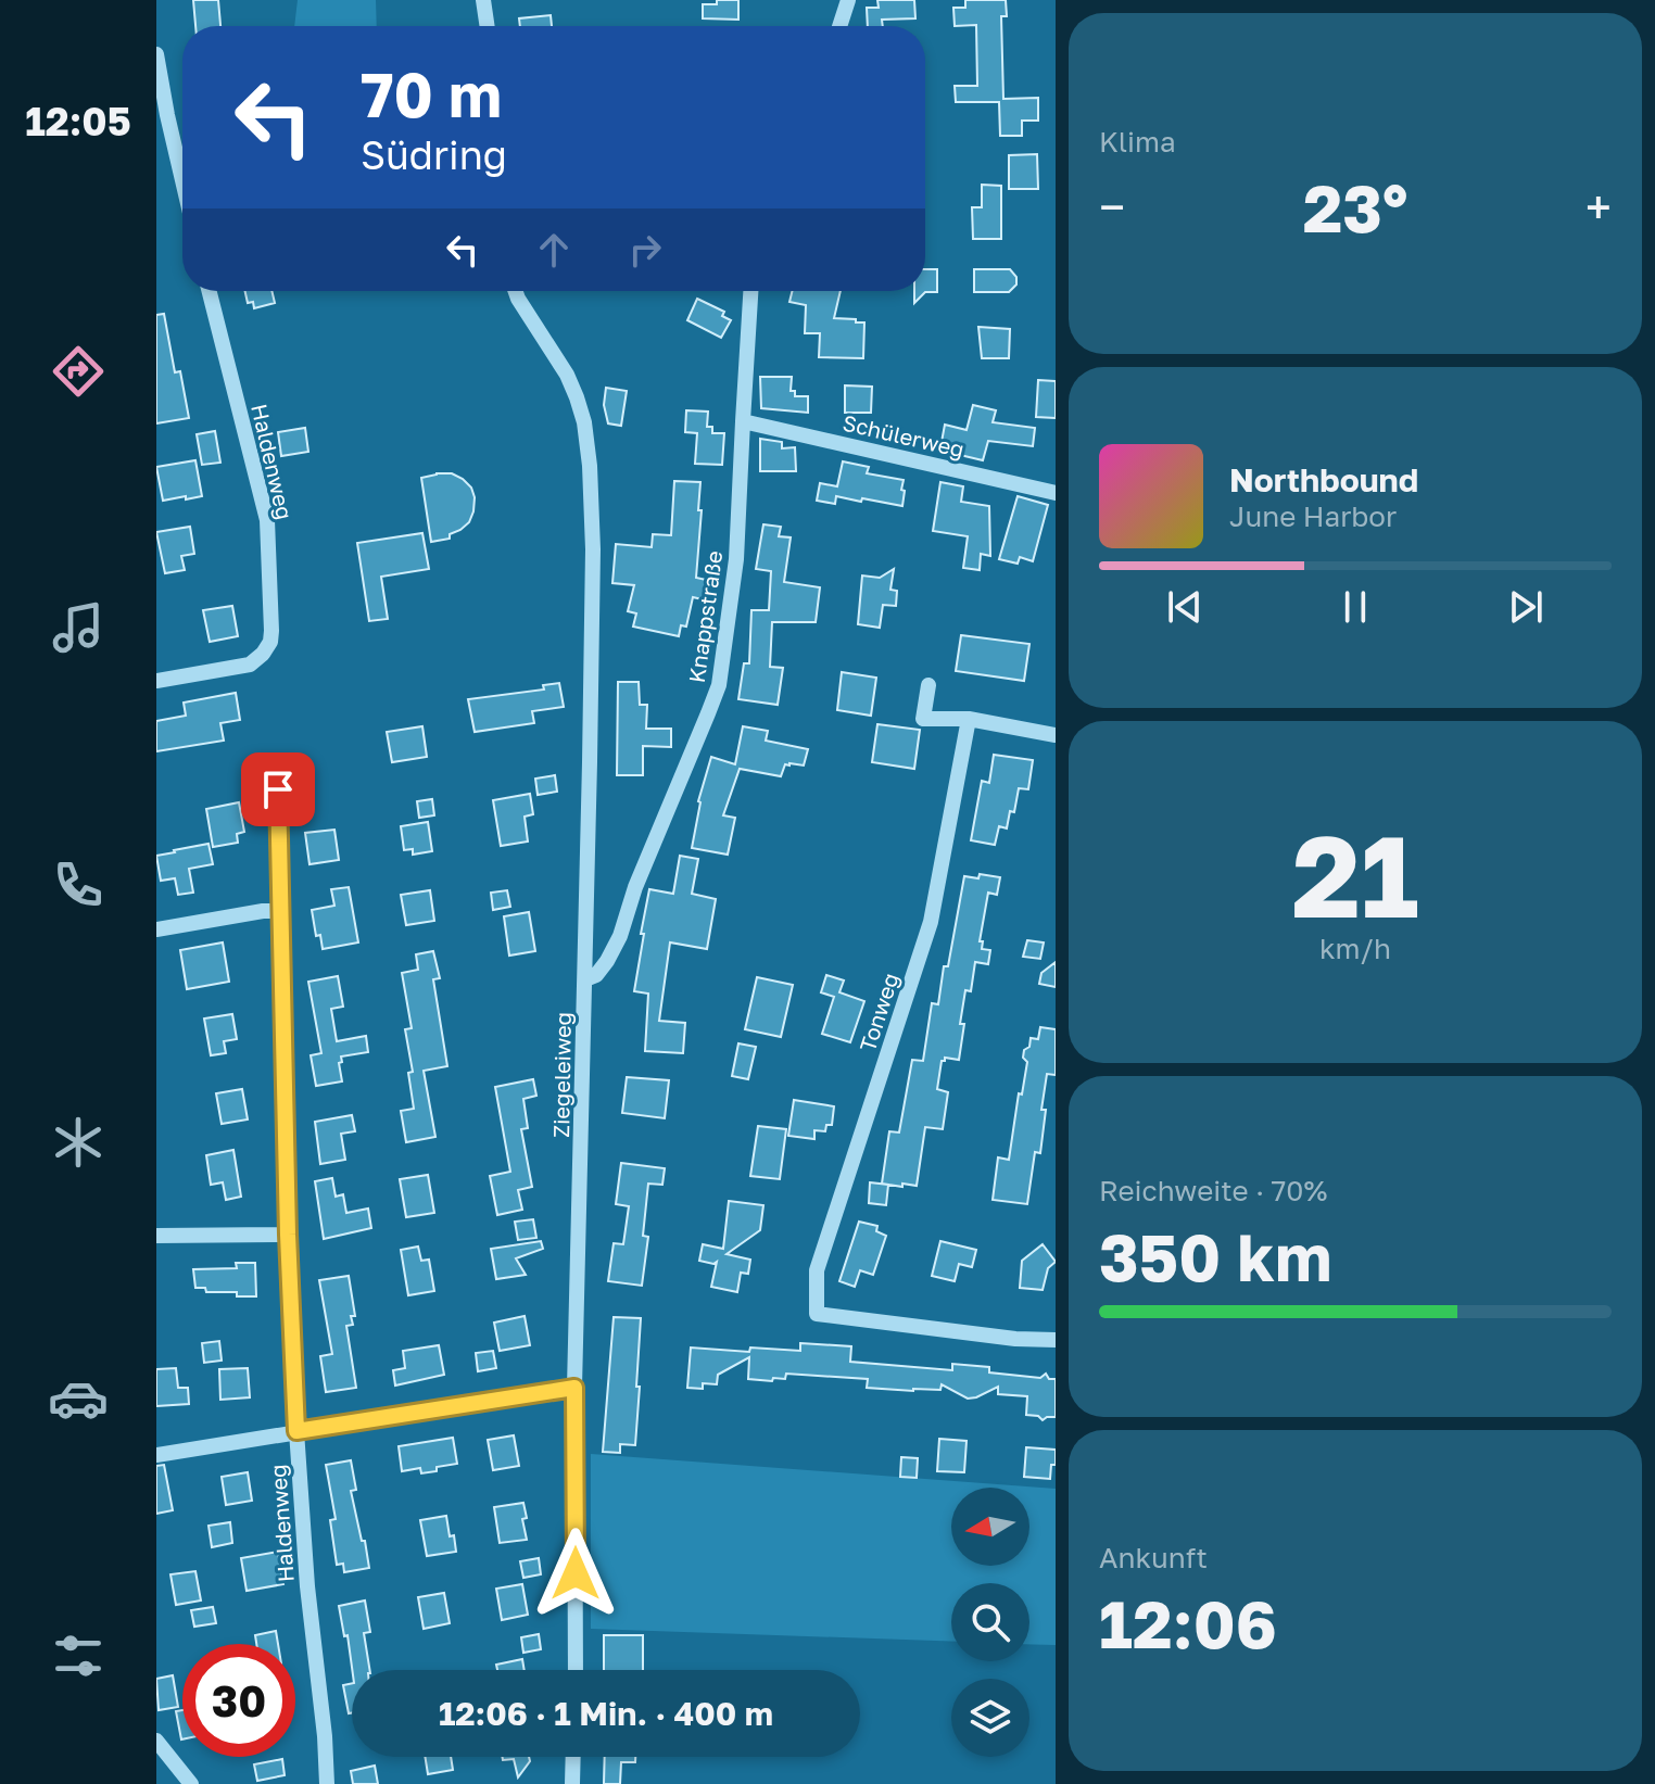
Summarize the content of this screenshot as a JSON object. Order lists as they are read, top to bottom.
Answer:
{
  "streets": {
    "street": [
      "Schülerweg",
      "Haldenweg",
      "Knappstraße",
      "Tonweg",
      "Ziegeleiweg"
    ]
  },
  "crossings": [
    ["Schülerweg", "Knappstraße"],
    ["Knappstraße", "Ziegeleiweg"]
  ],
  "north": "left",
  "page": {
    "tabs": "12:05",
    "tile": [
      "Klima",
      ["21", "km/h"],
      ["Reichweite · 70%", "350 km"],
      ["Ankunft", "12:06"]
    ],
    "turn": ["70 m", "Südring"],
    "heat": ["−", "23°", "+"],
    "song": ["Northbound", "June Harbor"],
    "limit": "30",
    "trip": "12:06 · 1 Min. · 400 m"
  }
}
